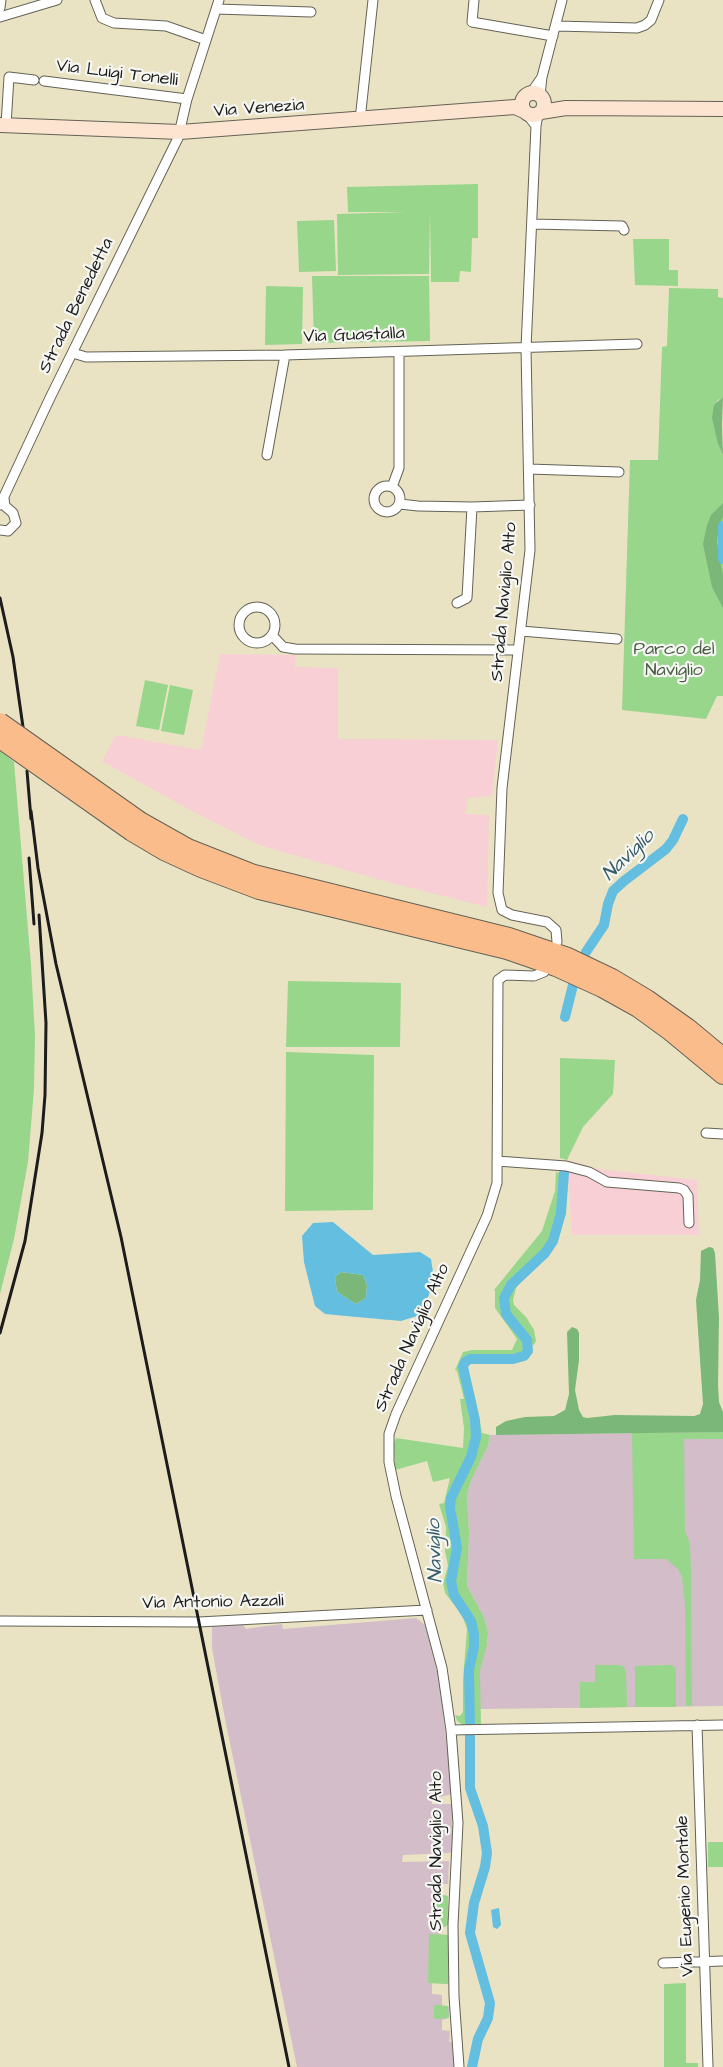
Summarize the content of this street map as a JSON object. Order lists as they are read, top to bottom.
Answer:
{
  "streets": {
    "street": [
      "Via Luigi Tonelli",
      "Via Venezia",
      "Strada Benedetta",
      "Via Guastalla",
      "Strada Naviglio Alto",
      "Via Antonio Azzali",
      "Via Eugenio Montale"
    ]
  },
  "crossings": [
    ["Via Luigi Tonelli", "Via Venezia"],
    ["Via Luigi Tonelli", "Strada Benedetta"],
    ["Via Venezia", "Strada Benedetta"],
    ["Via Venezia", "Strada Naviglio Alto"],
    ["Strada Benedetta", "Via Guastalla"],
    ["Via Guastalla", "Strada Naviglio Alto"],
    ["Strada Naviglio Alto", "Via Antonio Azzali"]
  ],
  "water": ["Naviglio"],
  "parks": ["Parco del Naviglio"]
}
